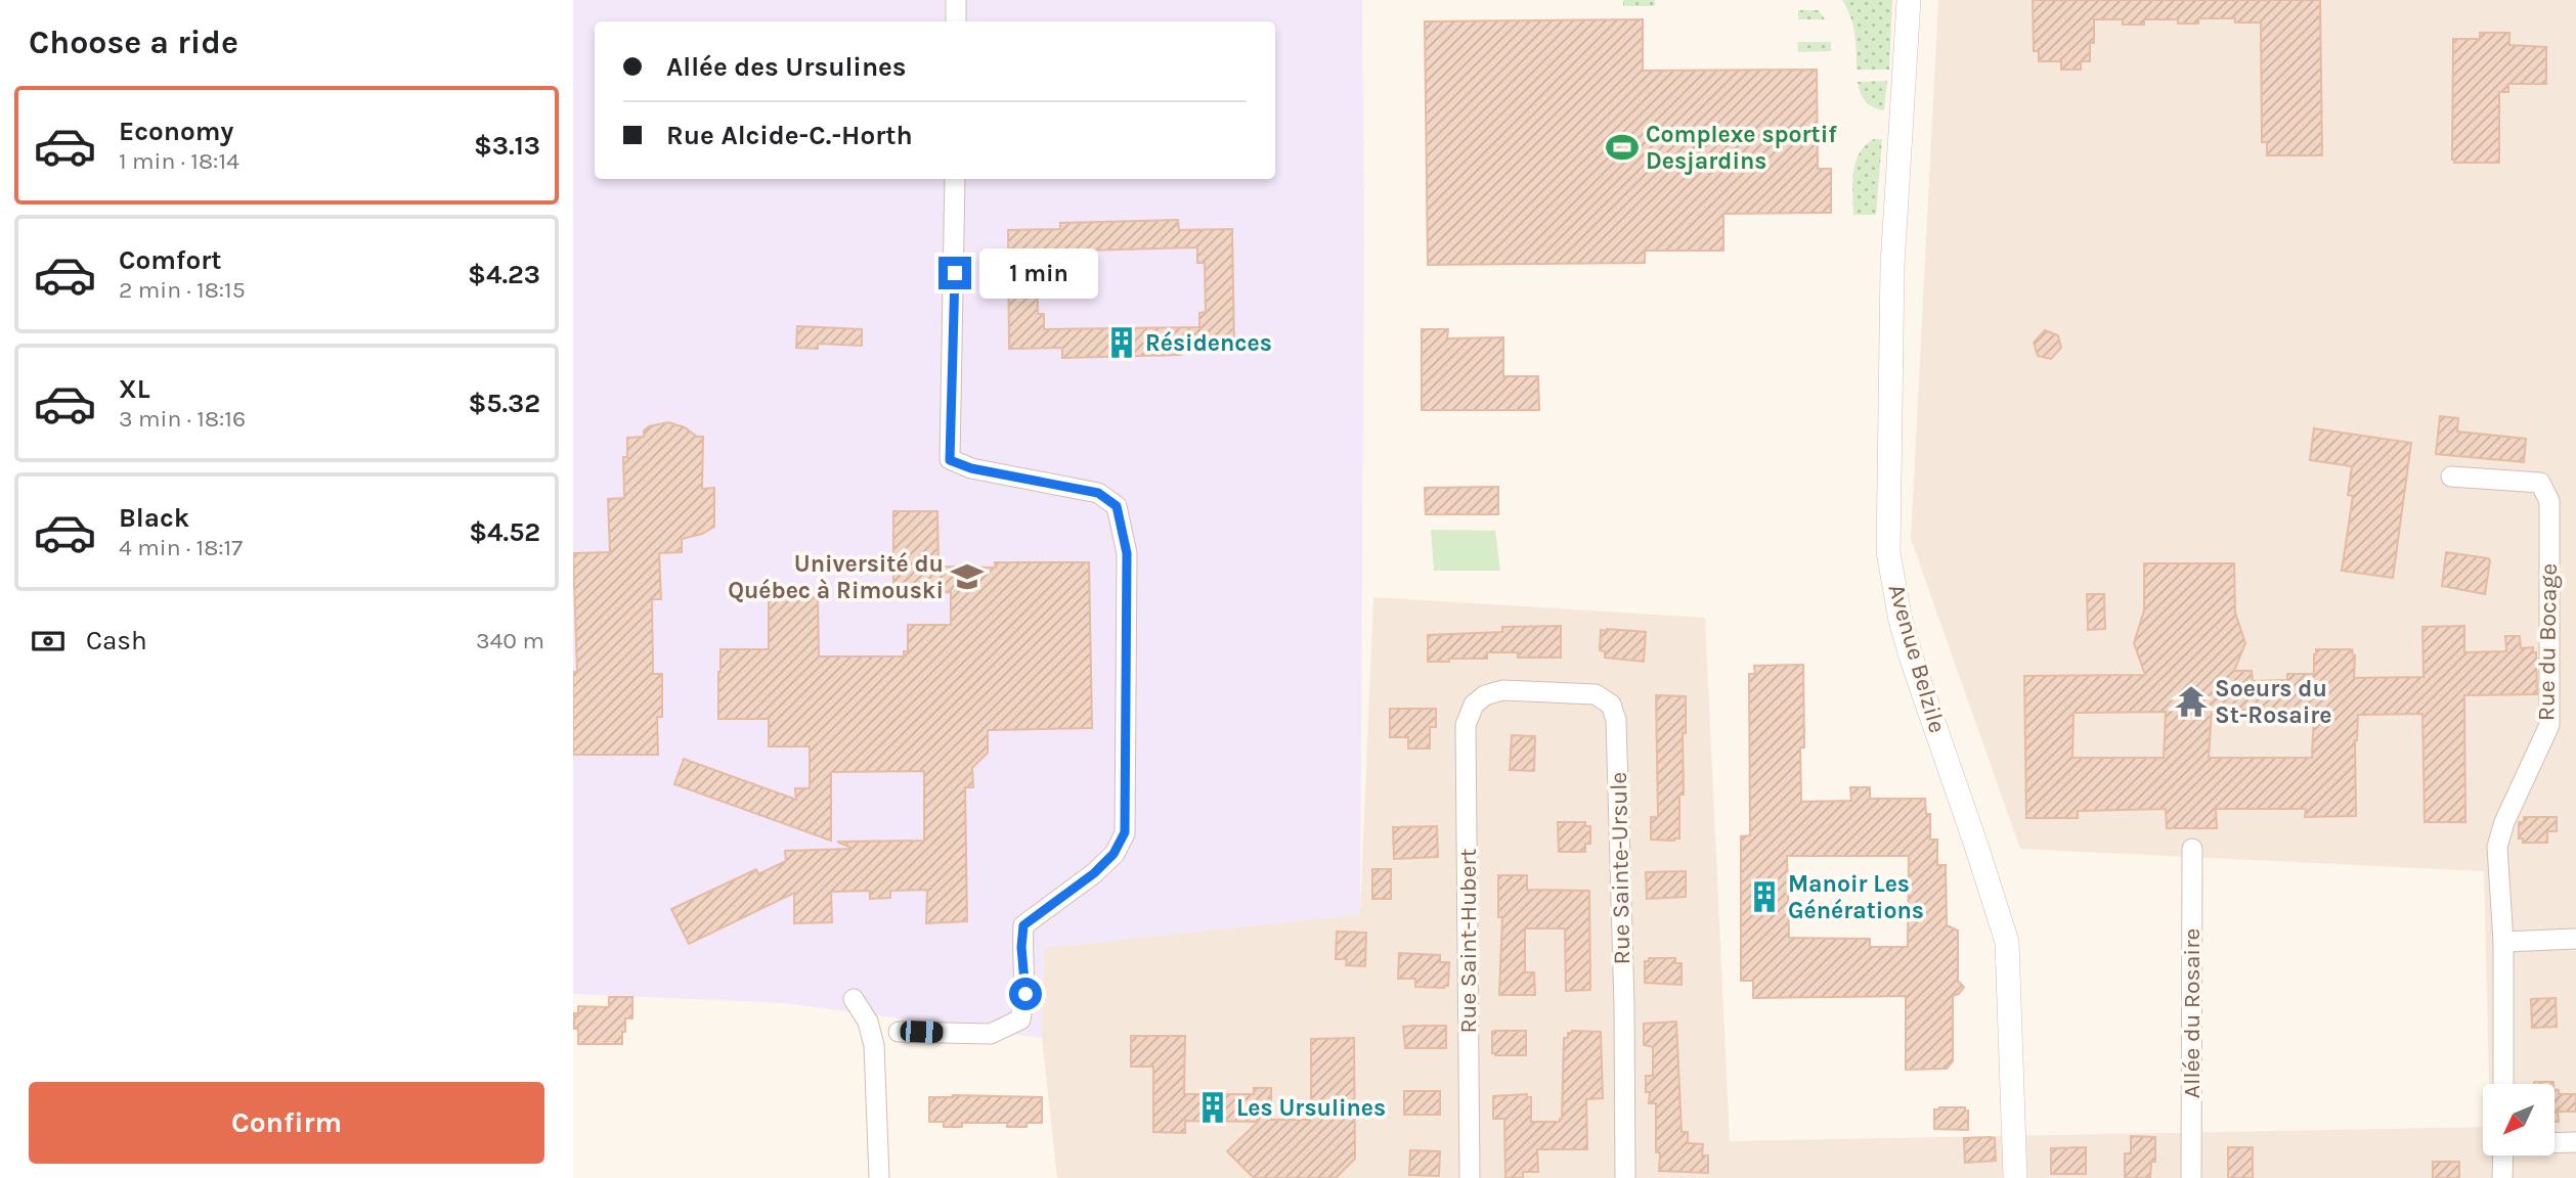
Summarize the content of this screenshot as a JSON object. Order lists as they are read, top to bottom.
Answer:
{
  "streets": {
    "street": [
      "Rue du Bocage",
      "Avenue Belzile",
      "Rue Sainte-Ursule",
      "Rue Saint-Hubert",
      "Allée du Rosaire"
    ]
  },
  "crossings": [
    ["Rue Sainte-Ursule", "Rue Saint-Hubert"]
  ],
  "places": {
    "sports": ["Complexe sportif Desjardins"],
    "building": ["Résidences", "Manoir Les Générations", "Les Ursulines"],
    "school or university": ["Université du Québec à Rimouski"],
    "temple": ["Soeurs du St-Rosaire"]
  },
  "north": "bottom left",
  "page": {
    "heading": "Choose a ride",
    "banner": ["Allée des Ursulines", "Rue Alcide-C.-Horth"],
    "list": [
      {
        "name": "Economy",
        "note": "1 min · 18:14",
        "value": "$3.13"
      },
      {
        "name": "Comfort",
        "note": "2 min · 18:15",
        "value": "$4.23"
      },
      {
        "name": "XL",
        "note": "3 min · 18:16",
        "value": "$5.32"
      },
      {
        "name": "Black",
        "note": "4 min · 18:17",
        "value": "$4.52"
      }
    ],
    "bubble": "1 min",
    "pay": ["Cash", "340 m"],
    "buttons": "Confirm"
  }
}
